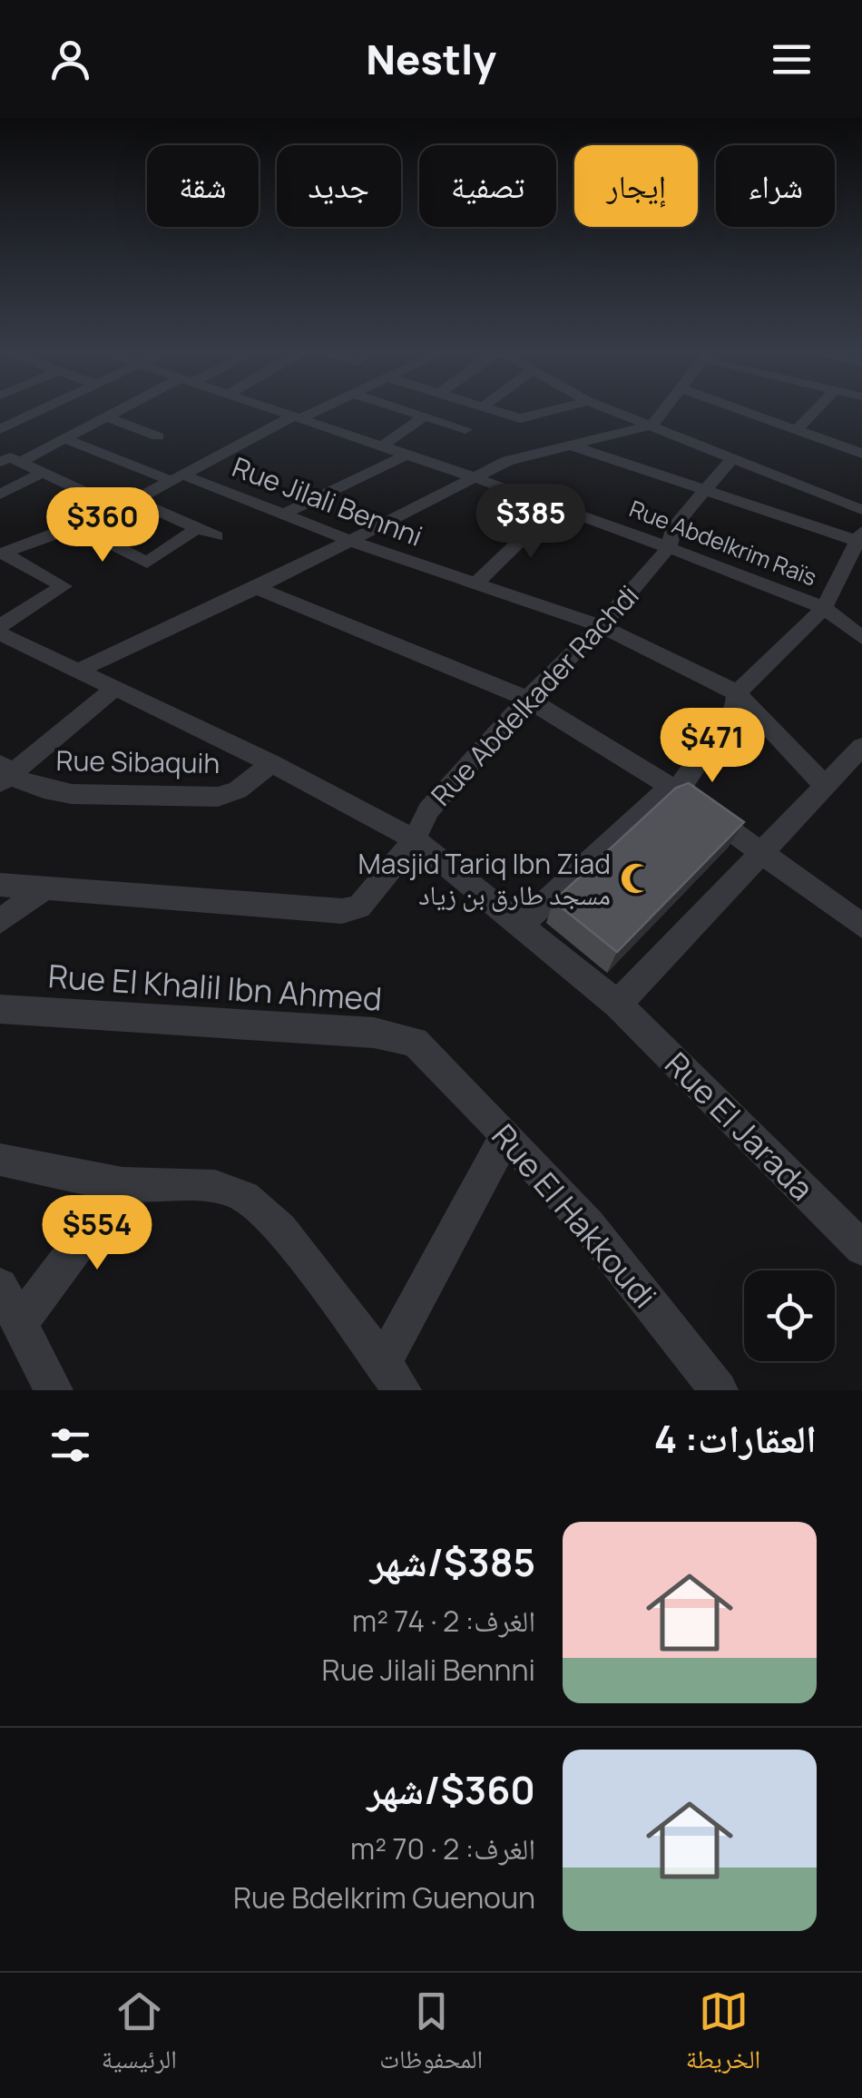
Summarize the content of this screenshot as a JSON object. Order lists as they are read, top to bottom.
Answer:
{
  "streets": {
    "street": [
      "Rue Jilali Bennni",
      "Rue Abdelkrim Raïs",
      "Rue Abdelkader Rachdi",
      "Rue Sibaquih",
      "Rue El Khalil Ibn Ahmed",
      "Rue El Jarada",
      "Rue El Hakkoudi"
    ]
  },
  "crossings": [
    ["Rue Jilali Bennni", "Rue Abdelkader Rachdi"],
    ["Rue Abdelkrim Raïs", "Rue Abdelkader Rachdi"],
    ["Rue Abdelkader Rachdi", "Rue El Jarada"],
    ["Rue Sibaquih", "Rue El Jarada"],
    ["Rue El Khalil Ibn Ahmed", "Rue El Hakkoudi"]
  ],
  "places": {
    "mosque": ["Masjid Tariq Ibn Ziad مسجد طارق بن زياد"]
  },
  "page": {
    "header": "Nestly",
    "chip": [
      "شراء",
      "إيجار",
      "تصفية",
      "جديد",
      "شقة"
    ],
    "price": [
      "$385",
      "$360",
      "$471",
      "$554"
    ],
    "heading": "العقارات: 4",
    "list": [
      {
        "name": "$385/شهر",
        "note": "الغرف: 2 · 74 m² · Rue Jilali Bennni"
      },
      {
        "name": "$360/شهر",
        "note": "الغرف: 2 · 70 m² · Rue Bdelkrim Guenoun"
      }
    ],
    "tabs": ["الخريطة", "المحفوظات", "الرئيسية"]
  }
}
